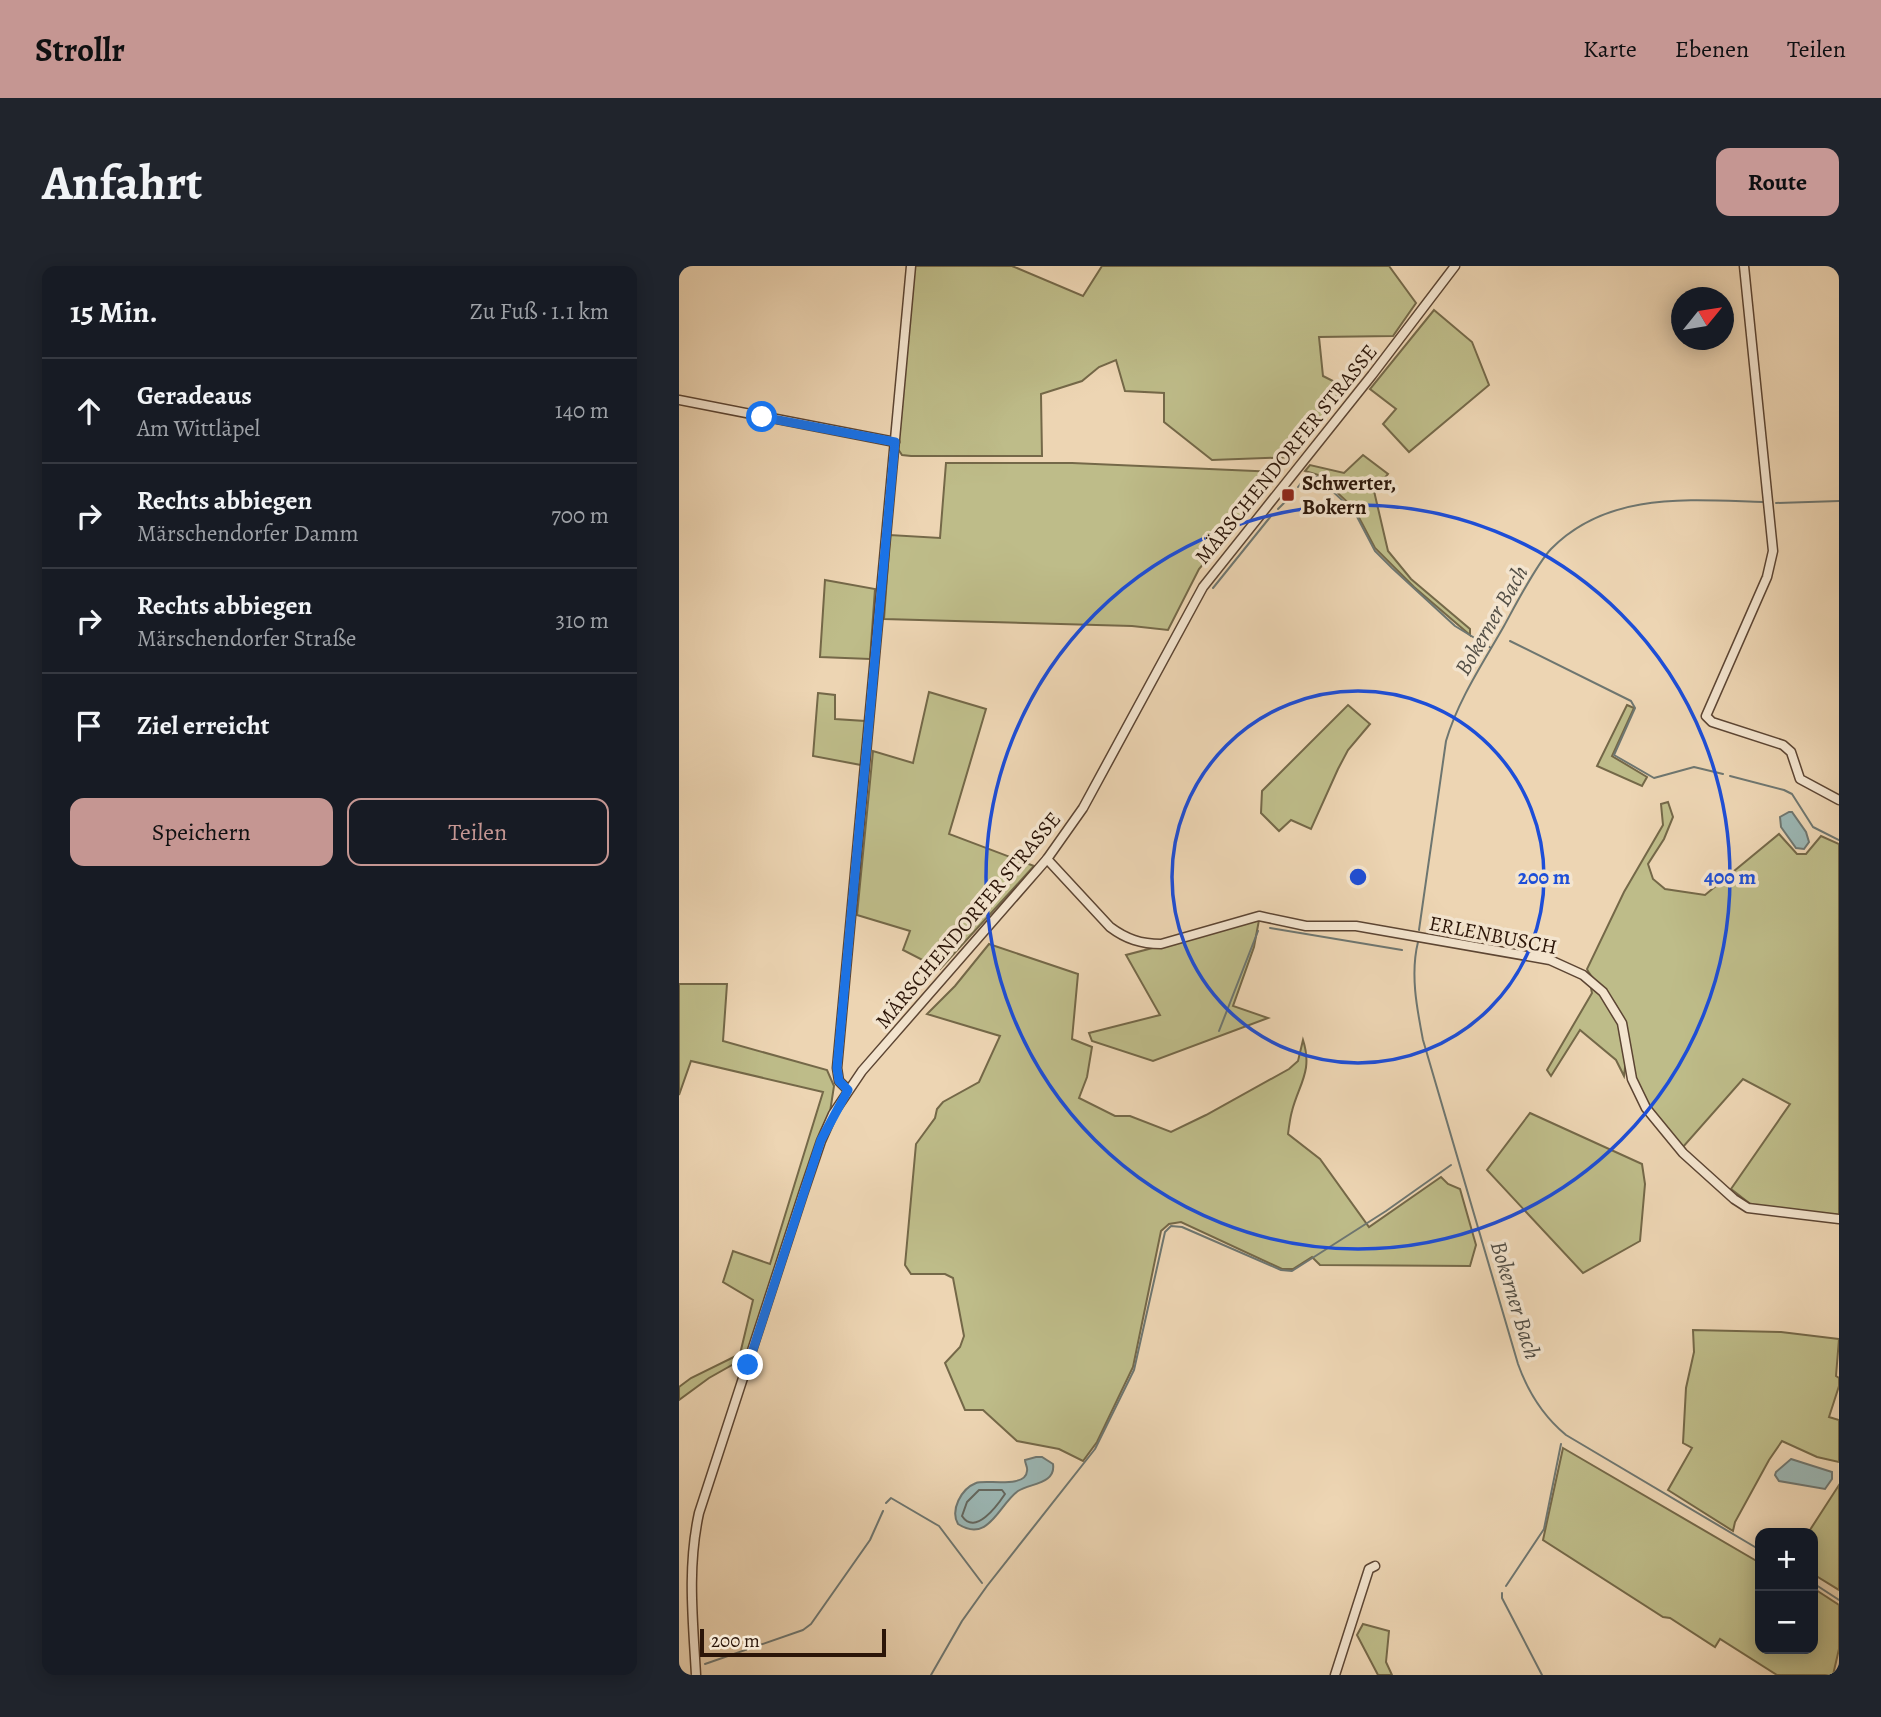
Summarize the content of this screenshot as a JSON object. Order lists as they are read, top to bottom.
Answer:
{
  "streets": {
    "street": ["MÄRSCHENDORFER STRASSE", "ERLENBUSCH"]
  },
  "crossings": [
    ["MÄRSCHENDORFER STRASSE", "ERLENBUSCH"]
  ],
  "water": ["Bokerner Bach"],
  "places": {
    "transit": ["Schwerter, Bokern"]
  },
  "scale_bar": "200 m",
  "north": "top right",
  "page": {
    "header": "Strollr",
    "nav": ["Karte", "Ebenen", "Teilen"],
    "buttons": [
      "Route",
      ["Speichern", "Teilen"]
    ],
    "title": "Anfahrt",
    "heading": ["15 Min.", "Zu Fuß · 1.1 km"],
    "list": [
      ["Geradeaus", "Am Wittläpel", "140 m"],
      ["Rechts abbiegen", "Märschendorfer Damm", "700 m"],
      ["Rechts abbiegen", "Märschendorfer Straße", "310 m"],
      "Ziel erreicht"
    ],
    "map_buttons": ["+", "−"],
    "scale": "200 m"
  },
  "rings": ["200 m", "400 m"]
}
